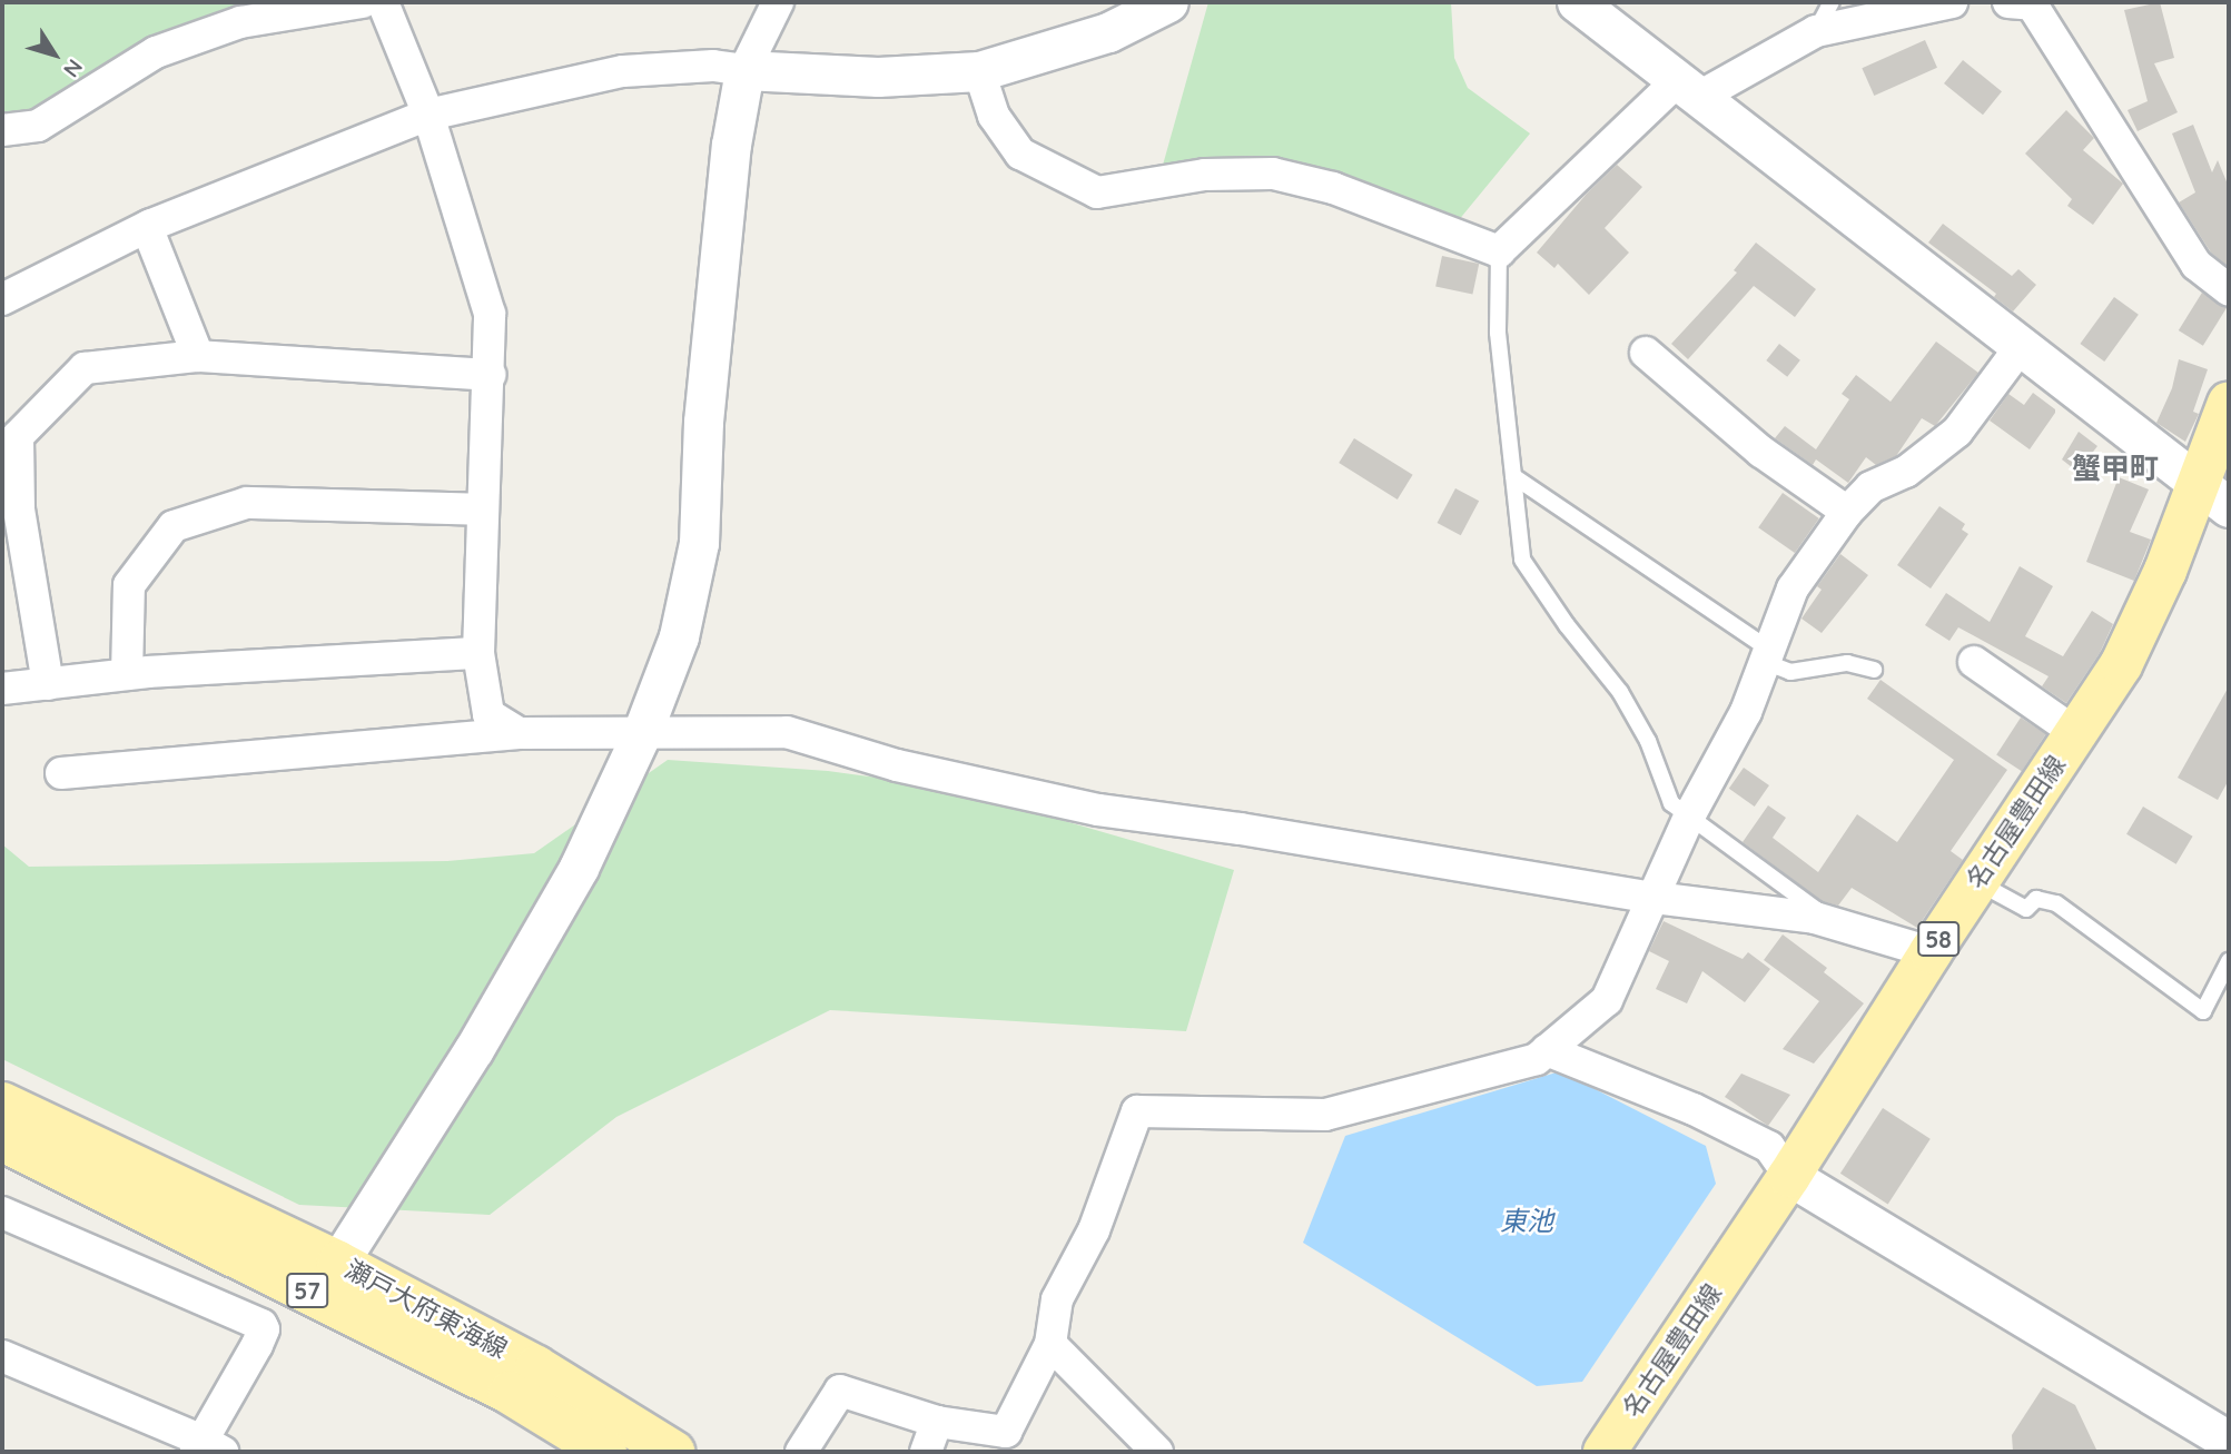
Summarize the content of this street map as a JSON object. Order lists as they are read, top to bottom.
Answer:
{
  "streets": {
    "main road": [
      "名古屋豊田線",
      "58",
      "57",
      "瀬戸大府東海線"
    ]
  },
  "districts": ["蟹甲町"],
  "water": ["東池"],
  "north": "bottom right"
}
